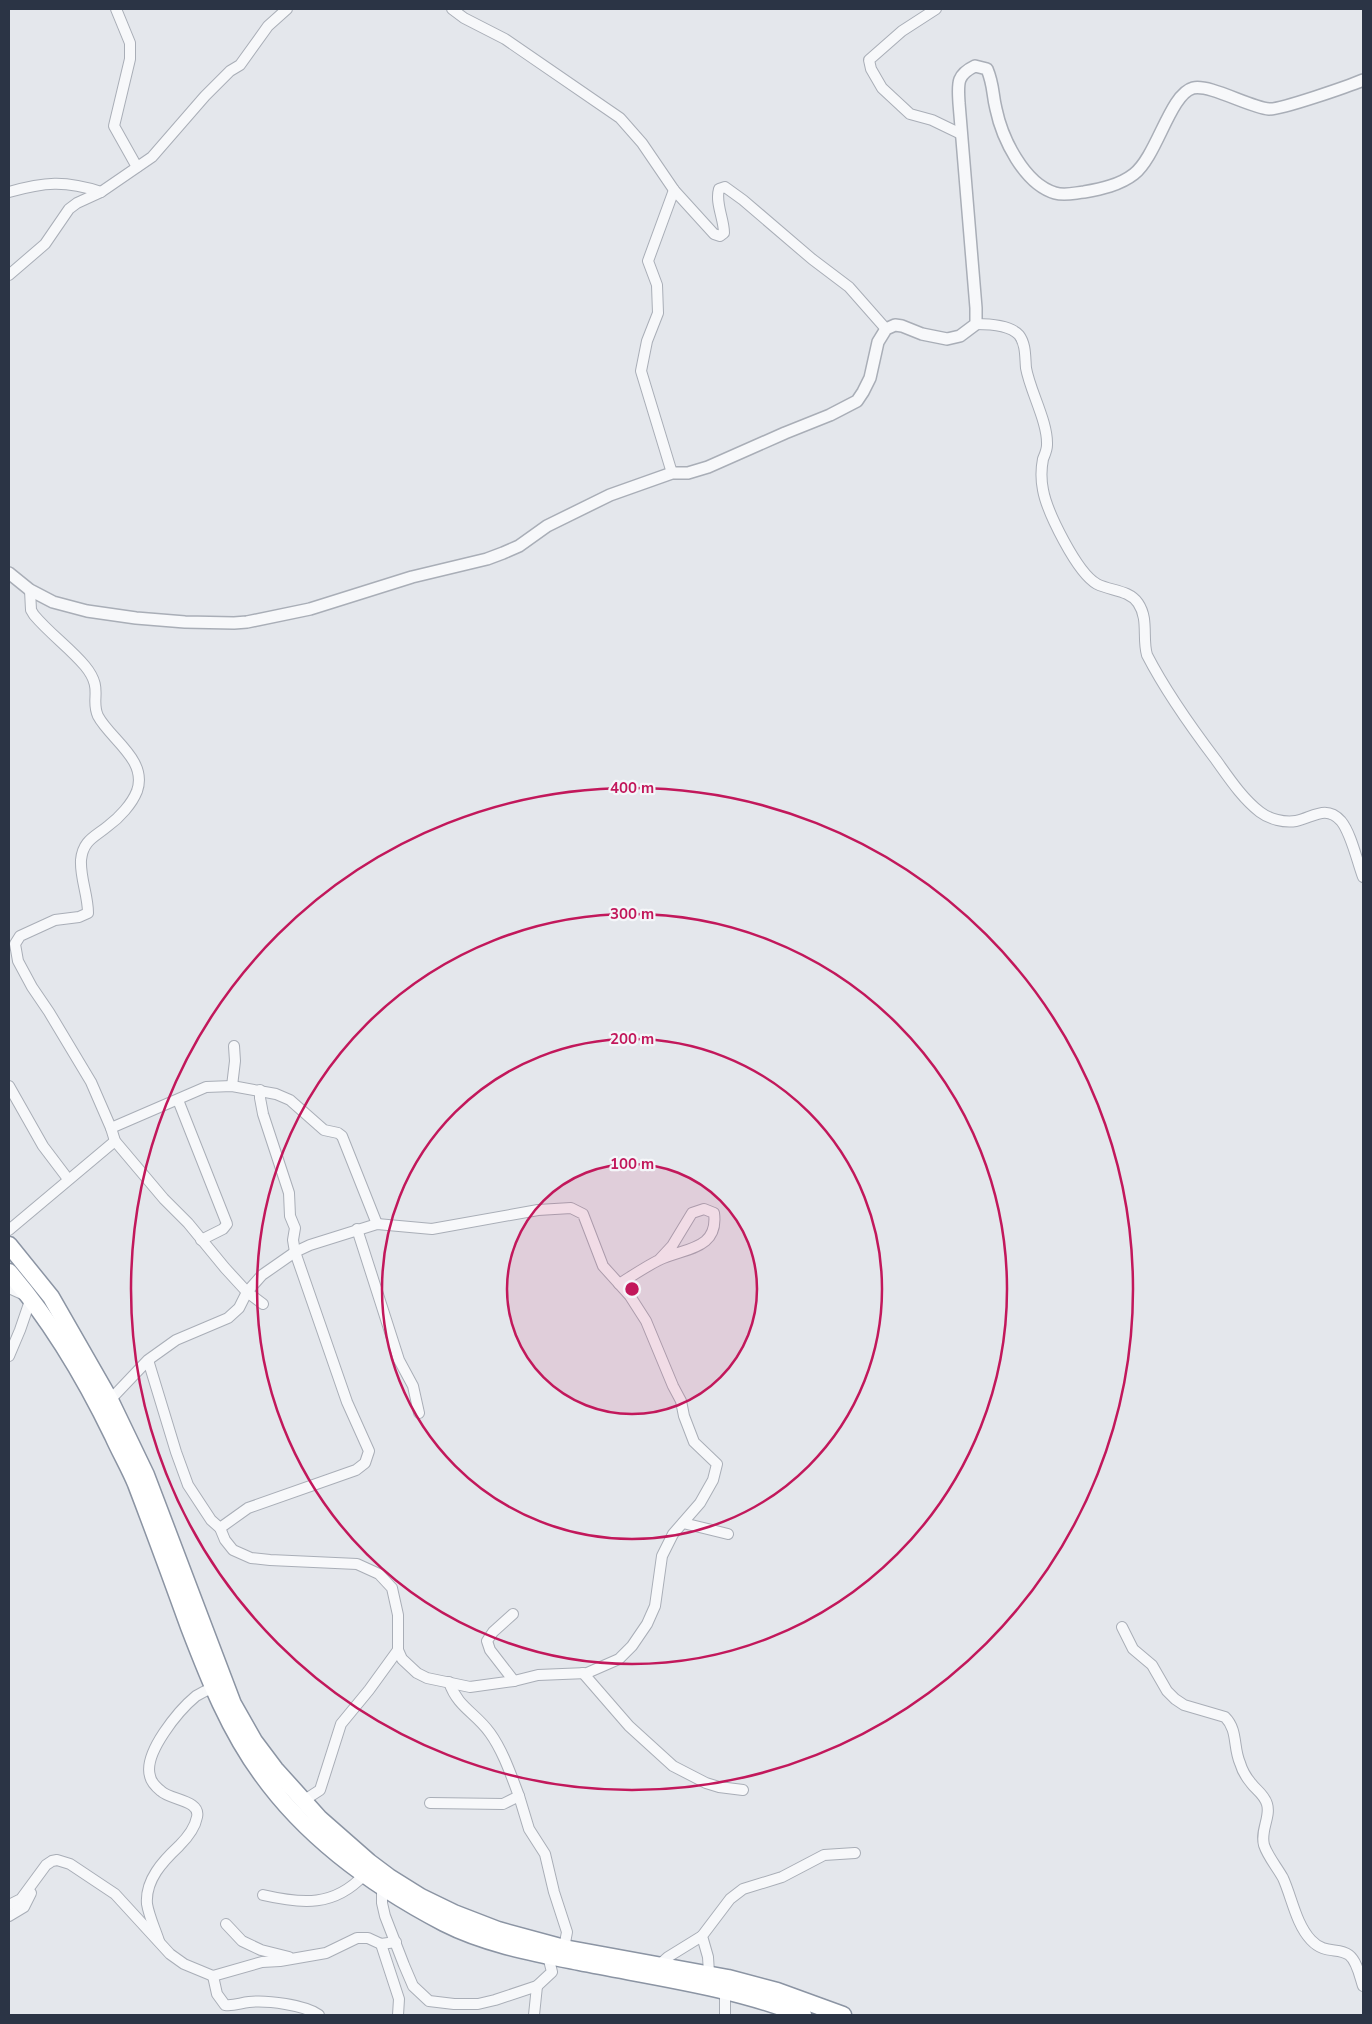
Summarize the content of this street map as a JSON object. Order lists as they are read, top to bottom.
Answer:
{
  "rings": [
    "400 m",
    "300 m",
    "200 m",
    "100 m"
  ]
}
